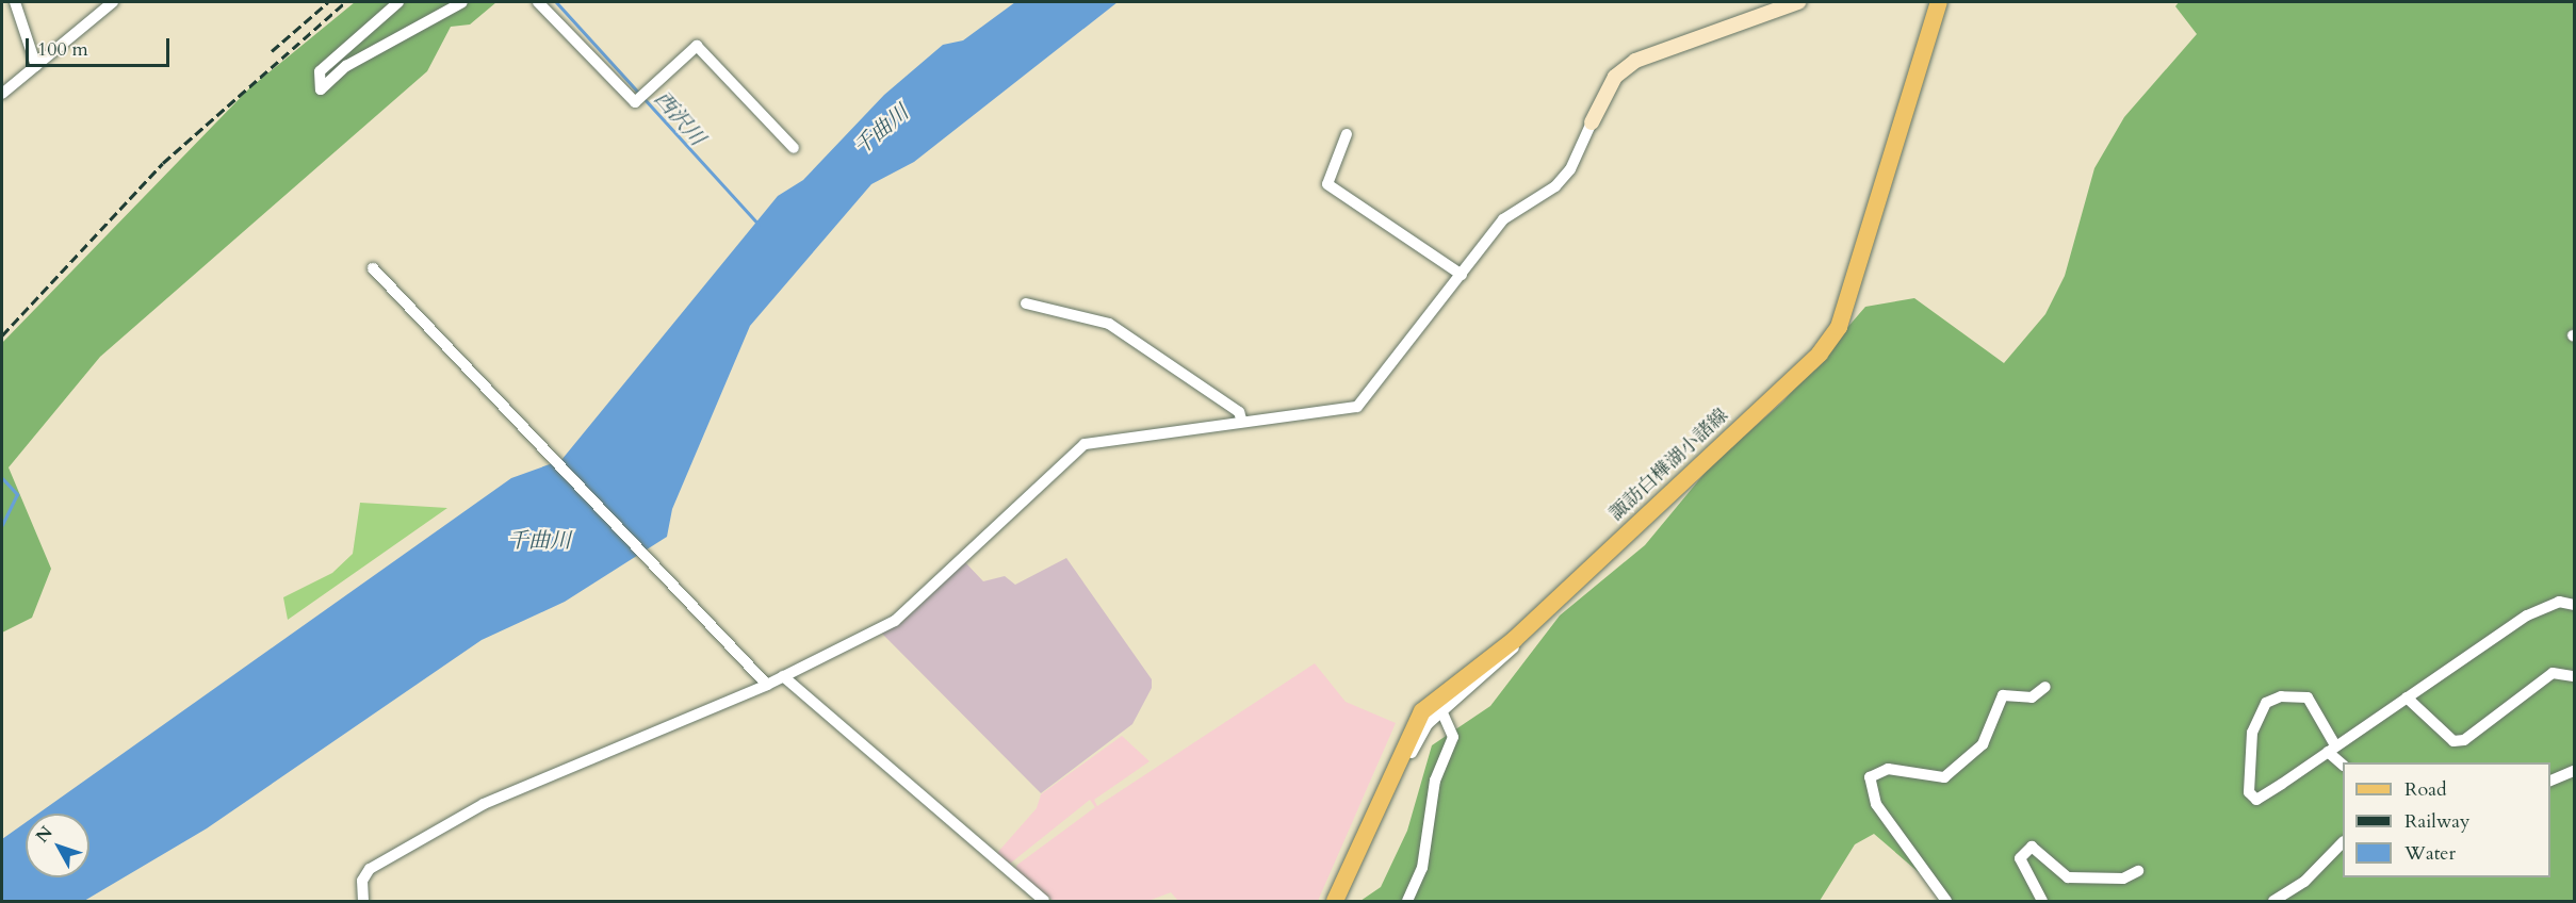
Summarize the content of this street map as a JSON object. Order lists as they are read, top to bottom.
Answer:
{
  "streets": {
    "main road": ["諏訪白樺湖小諸線"]
  },
  "water": ["西沢川", "千曲川"],
  "legend": ["Road", "Railway", "Water"],
  "scale_bar": "100 m",
  "north": "top left"
}
